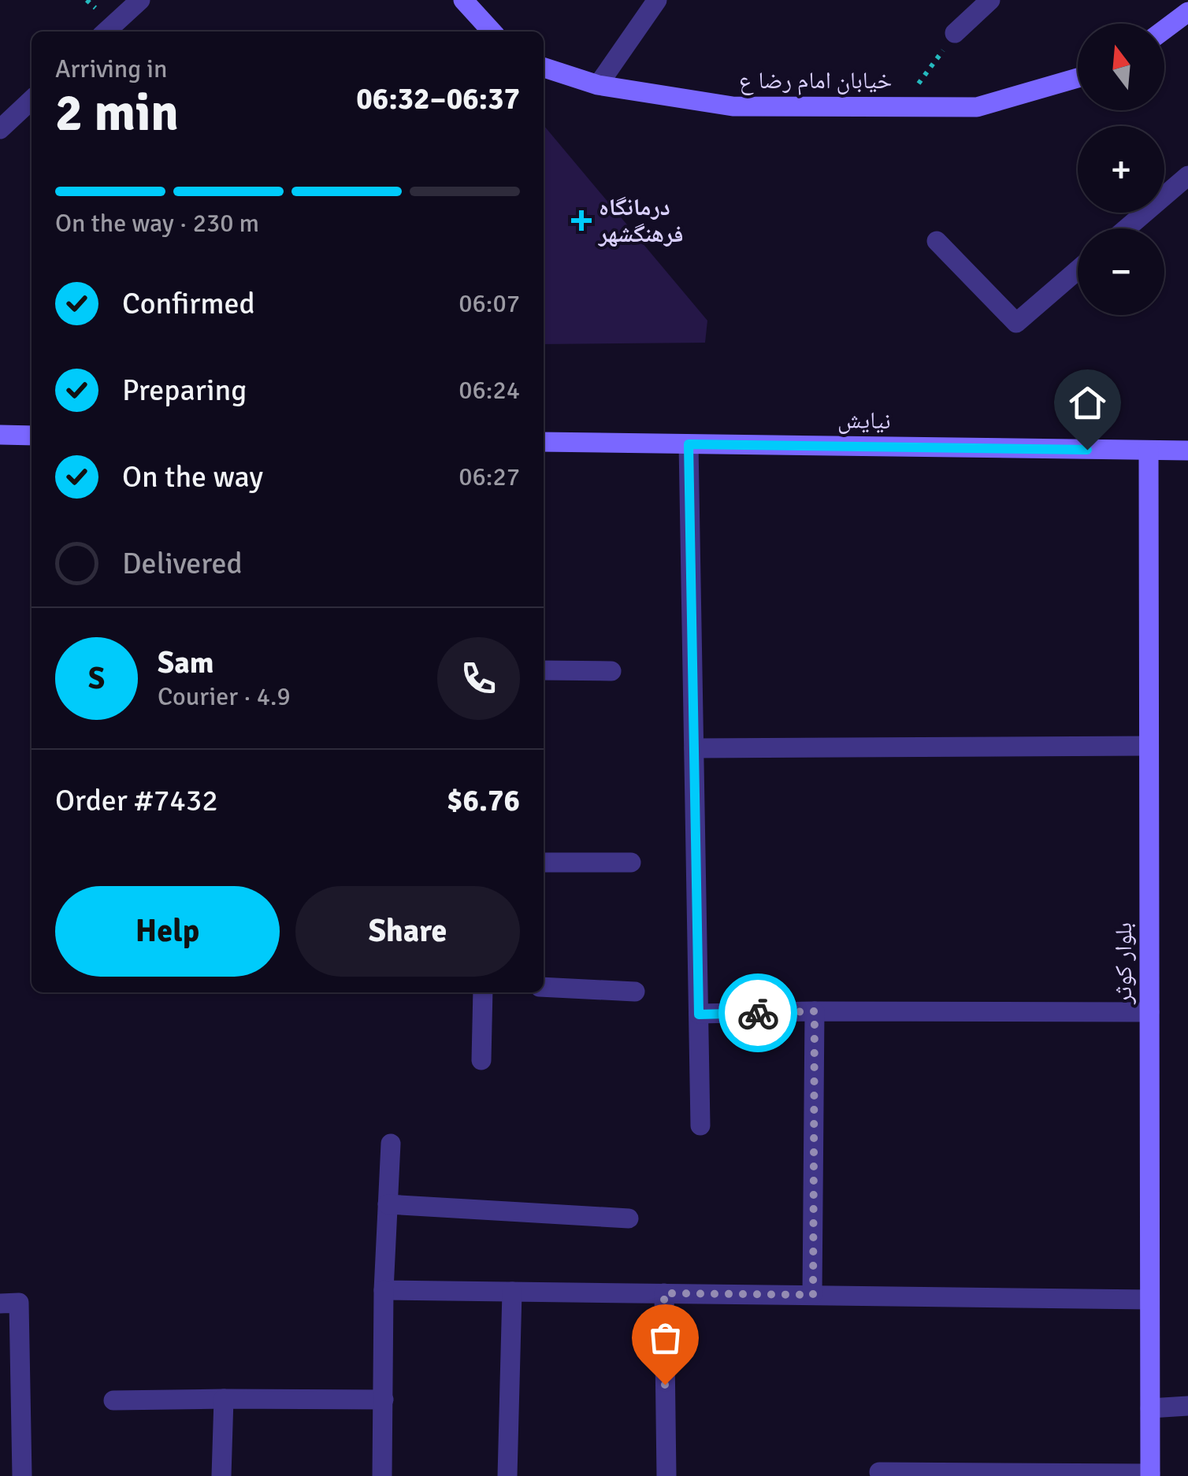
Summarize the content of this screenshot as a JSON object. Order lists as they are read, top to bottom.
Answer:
{
  "streets": {
    "street": ["خیابان امام رضا ع", "نیایش", "بلوار کوثر"]
  },
  "crossings": [
    ["نیایش", "بلوار کوثر"]
  ],
  "places": {
    "health": ["درمانگاه فرهنگشهر"]
  },
  "north": "top",
  "page": {
    "map_buttons": ["+", "−"],
    "heading": ["2 min", "Arriving in", "06:32–06:37"],
    "panel": [
      "Sam",
      "Courier · 4.9",
      "Order #7432",
      "$6.76"
    ],
    "bar": "On the way · 230 m",
    "list": [
      ["Confirmed", "06:07"],
      ["Preparing", "06:24"],
      ["On the way", "06:27"],
      "Delivered"
    ],
    "round": "S",
    "buttons": ["Help", "Share"]
  }
}
